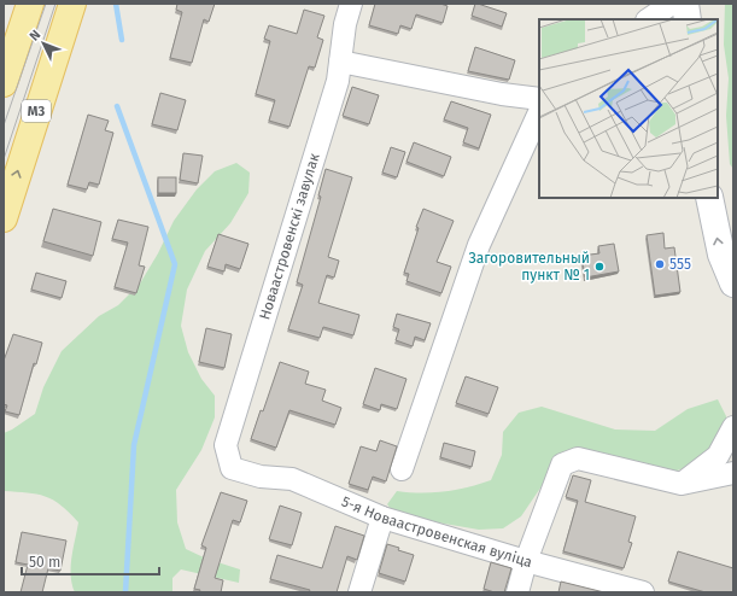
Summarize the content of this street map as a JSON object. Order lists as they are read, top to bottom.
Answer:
{
  "streets": {
    "main road": ["М3"],
    "street": ["Новаастровенскі завулак", "5-я Новаастровенская вуліца"]
  },
  "crossings": [
    ["Новаастровенскі завулак", "5-я Новаастровенская вуліца"]
  ],
  "places": ["555", "Загоровительный пункт № 1"],
  "scale_bar": "50 m",
  "north": "top left"
}
